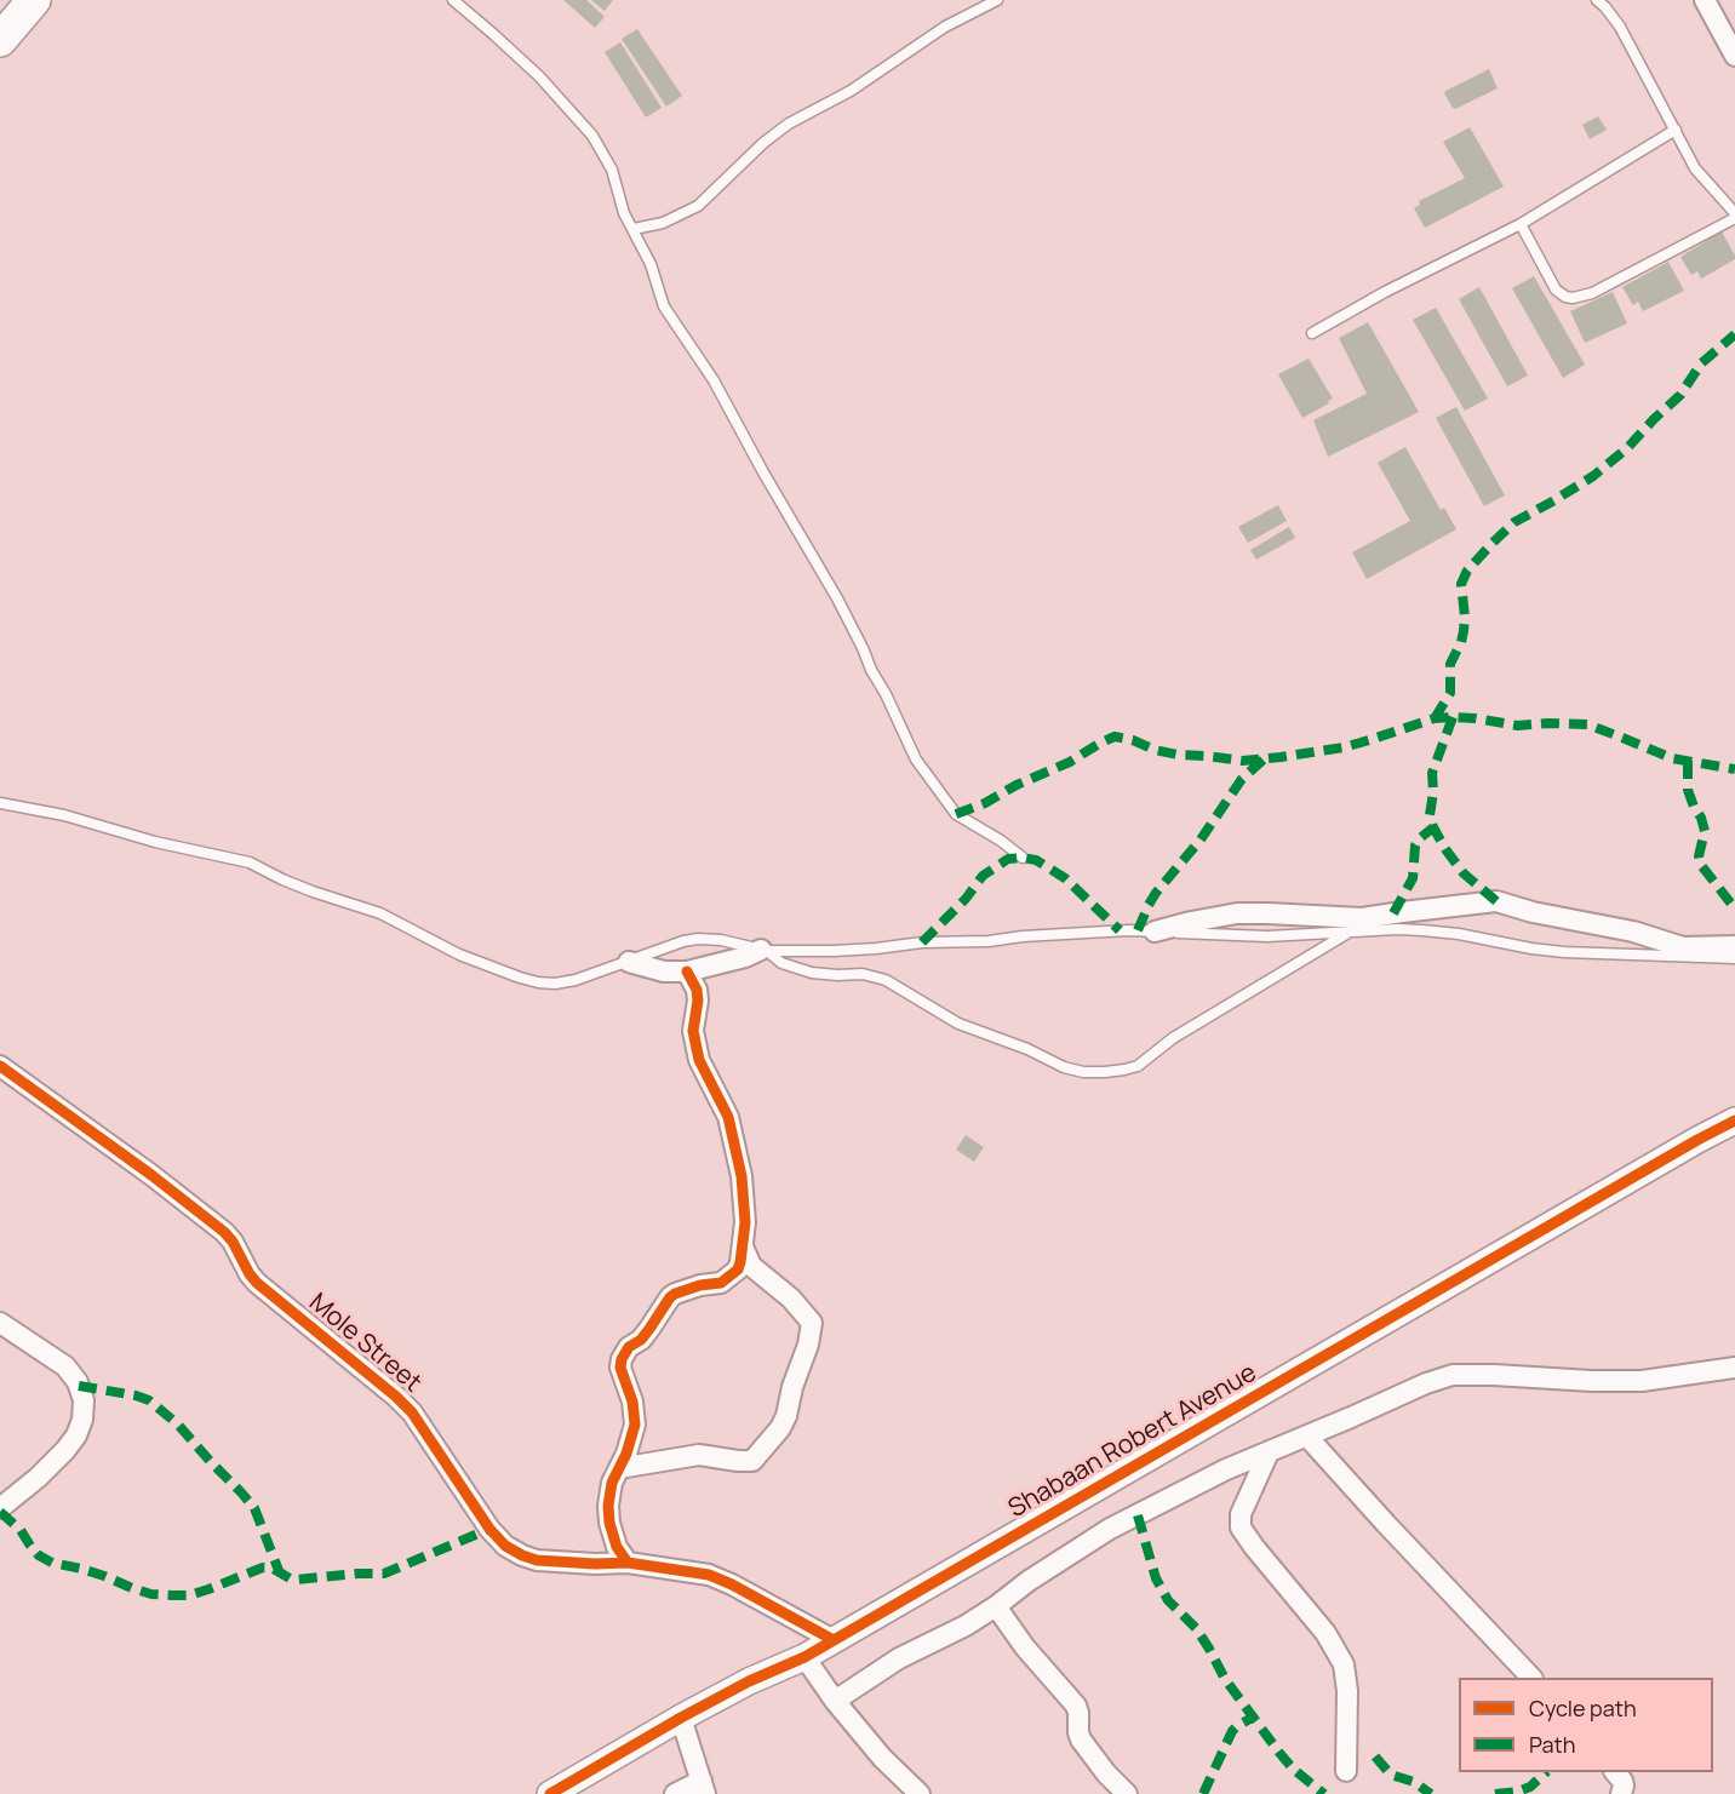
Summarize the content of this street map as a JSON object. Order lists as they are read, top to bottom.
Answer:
{
  "streets": {
    "street": ["Mole Street", "Shabaan Robert Avenue"]
  },
  "crossings": [
    ["Mole Street", "Shabaan Robert Avenue"]
  ],
  "legend": ["Cycle path", "Path"]
}
